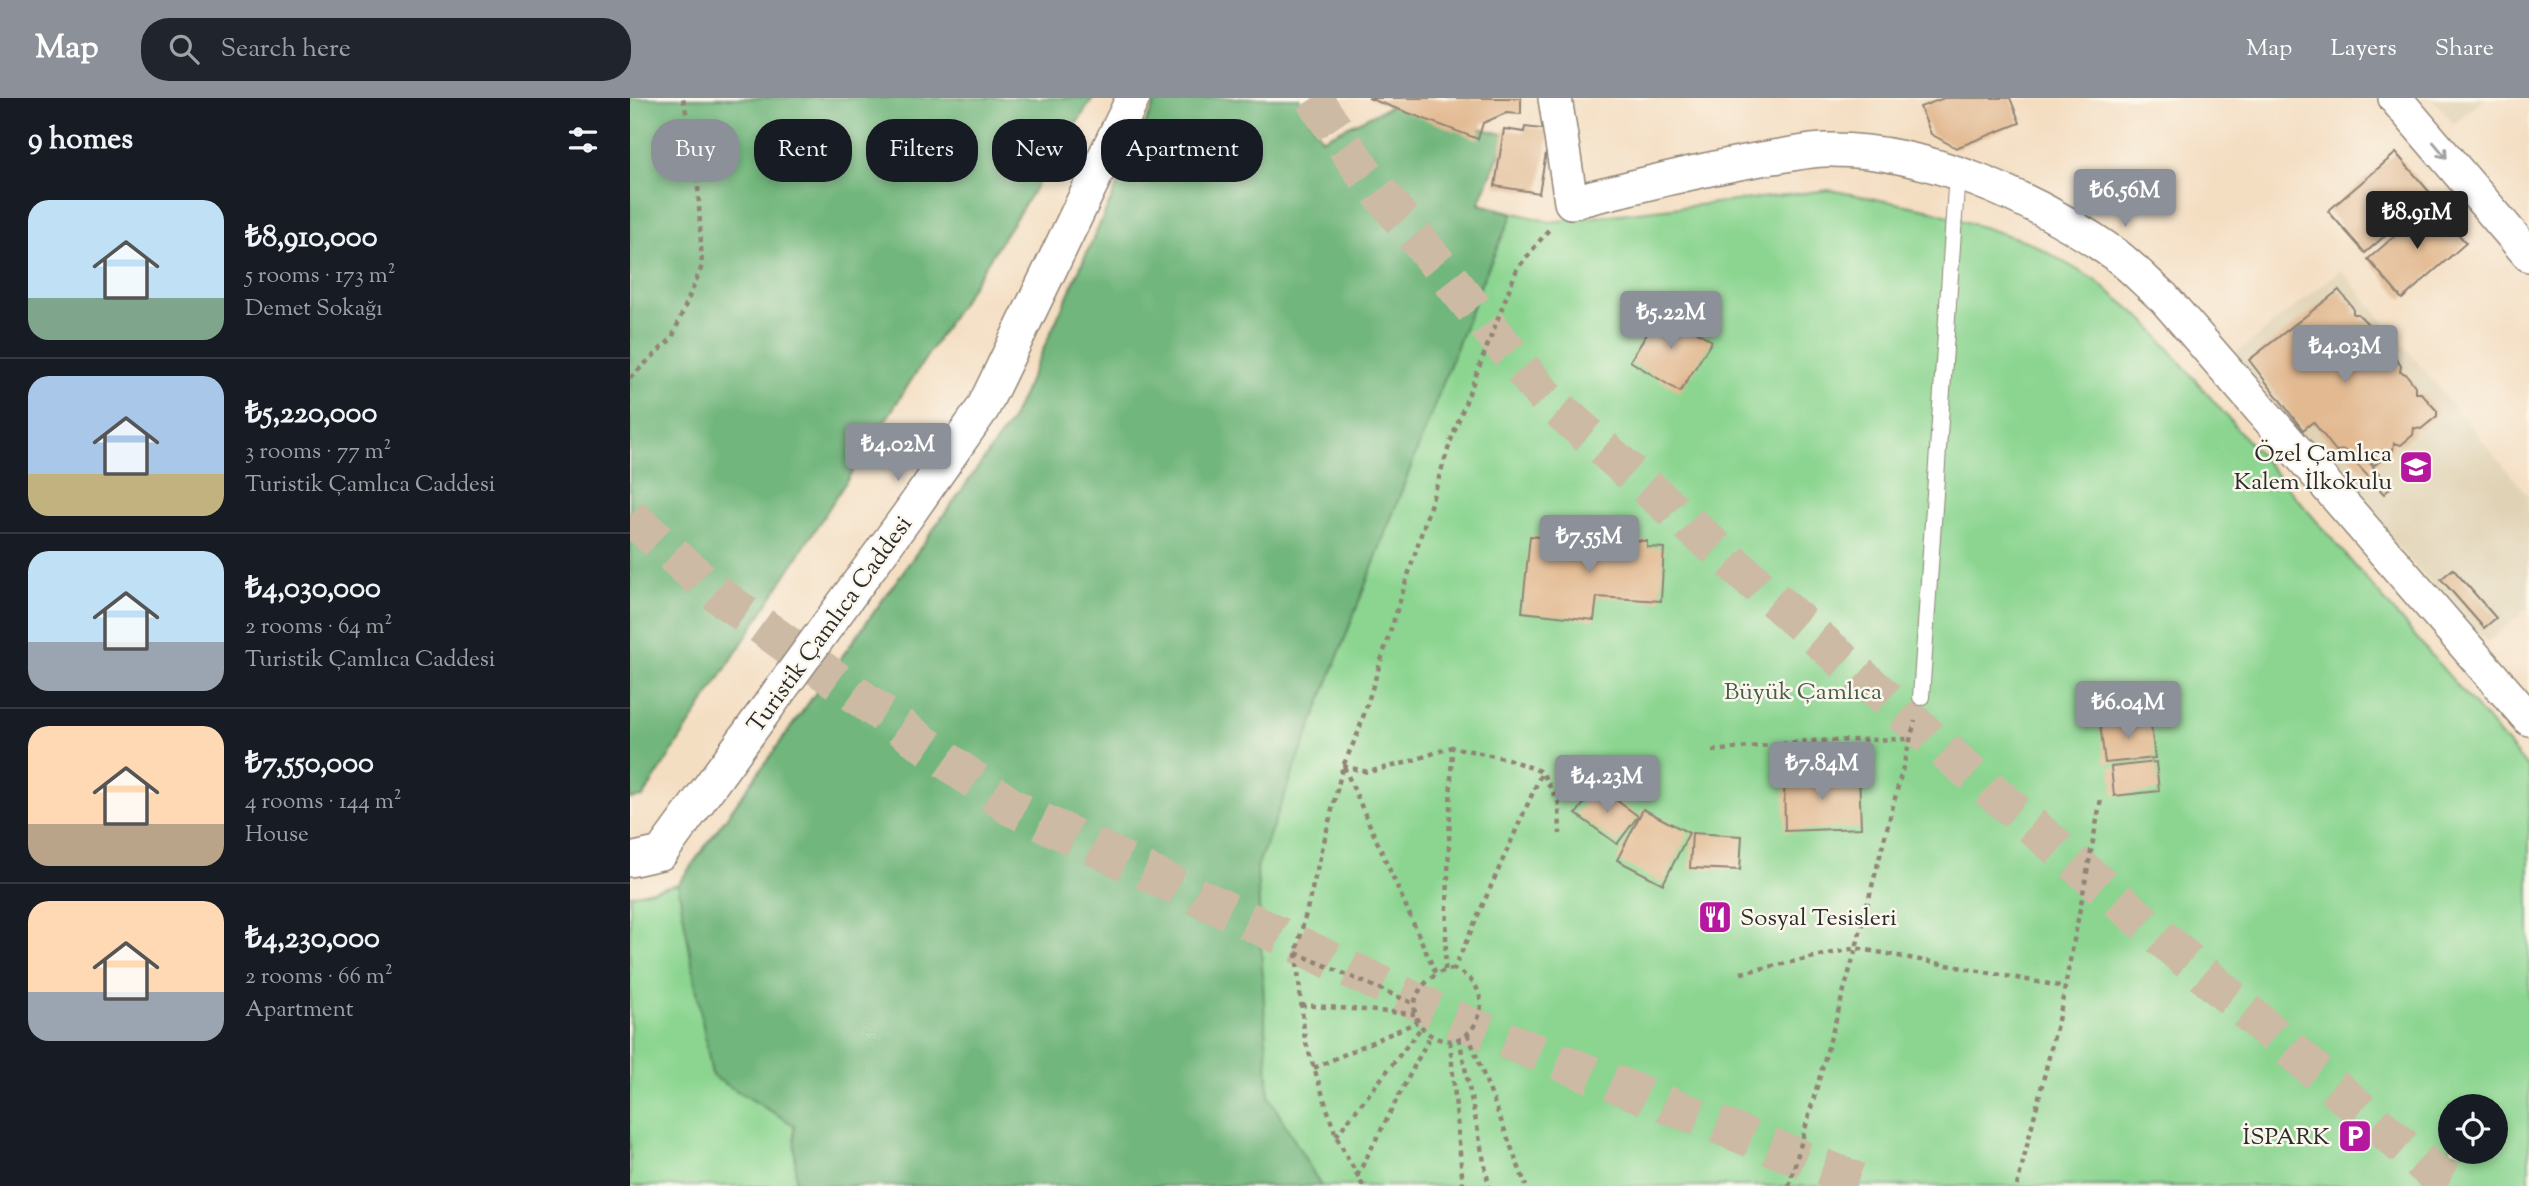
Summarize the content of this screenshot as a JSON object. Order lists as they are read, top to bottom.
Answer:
{
  "streets": {
    "street": ["Turistik Çamlıca Caddesi"]
  },
  "parks": ["Büyük Çamlıca"],
  "places": {
    "school or university": ["Özel Çamlıca Kalem İlkokulu"],
    "restaurant": ["Sosyal Tesisleri"],
    "parking": ["İSPARK"]
  },
  "page": {
    "header": "Map",
    "search": "Search here",
    "nav": ["Map", "Layers", "Share"],
    "heading": "9 homes",
    "chip": [
      "Buy",
      "Rent",
      "Filters",
      "New",
      "Apartment"
    ],
    "price": [
      "₺6.56M",
      "₺8.91M",
      "₺5.22M",
      "₺4.03M",
      "₺4.02M",
      "₺7.55M",
      "₺6.04M",
      "₺7.84M",
      "₺4.23M"
    ],
    "list": [
      {
        "name": "₺8,910,000",
        "note": "5 rooms · 173 m² · Demet Sokağı"
      },
      {
        "name": "₺5,220,000",
        "note": "3 rooms · 77 m² · Turistik Çamlıca Caddesi"
      },
      {
        "name": "₺4,030,000",
        "note": "2 rooms · 64 m² · Turistik Çamlıca Caddesi"
      },
      {
        "name": "₺7,550,000",
        "note": "4 rooms · 144 m² · House"
      },
      {
        "name": "₺4,230,000",
        "note": "2 rooms · 66 m² · Apartment"
      }
    ]
  }
}
